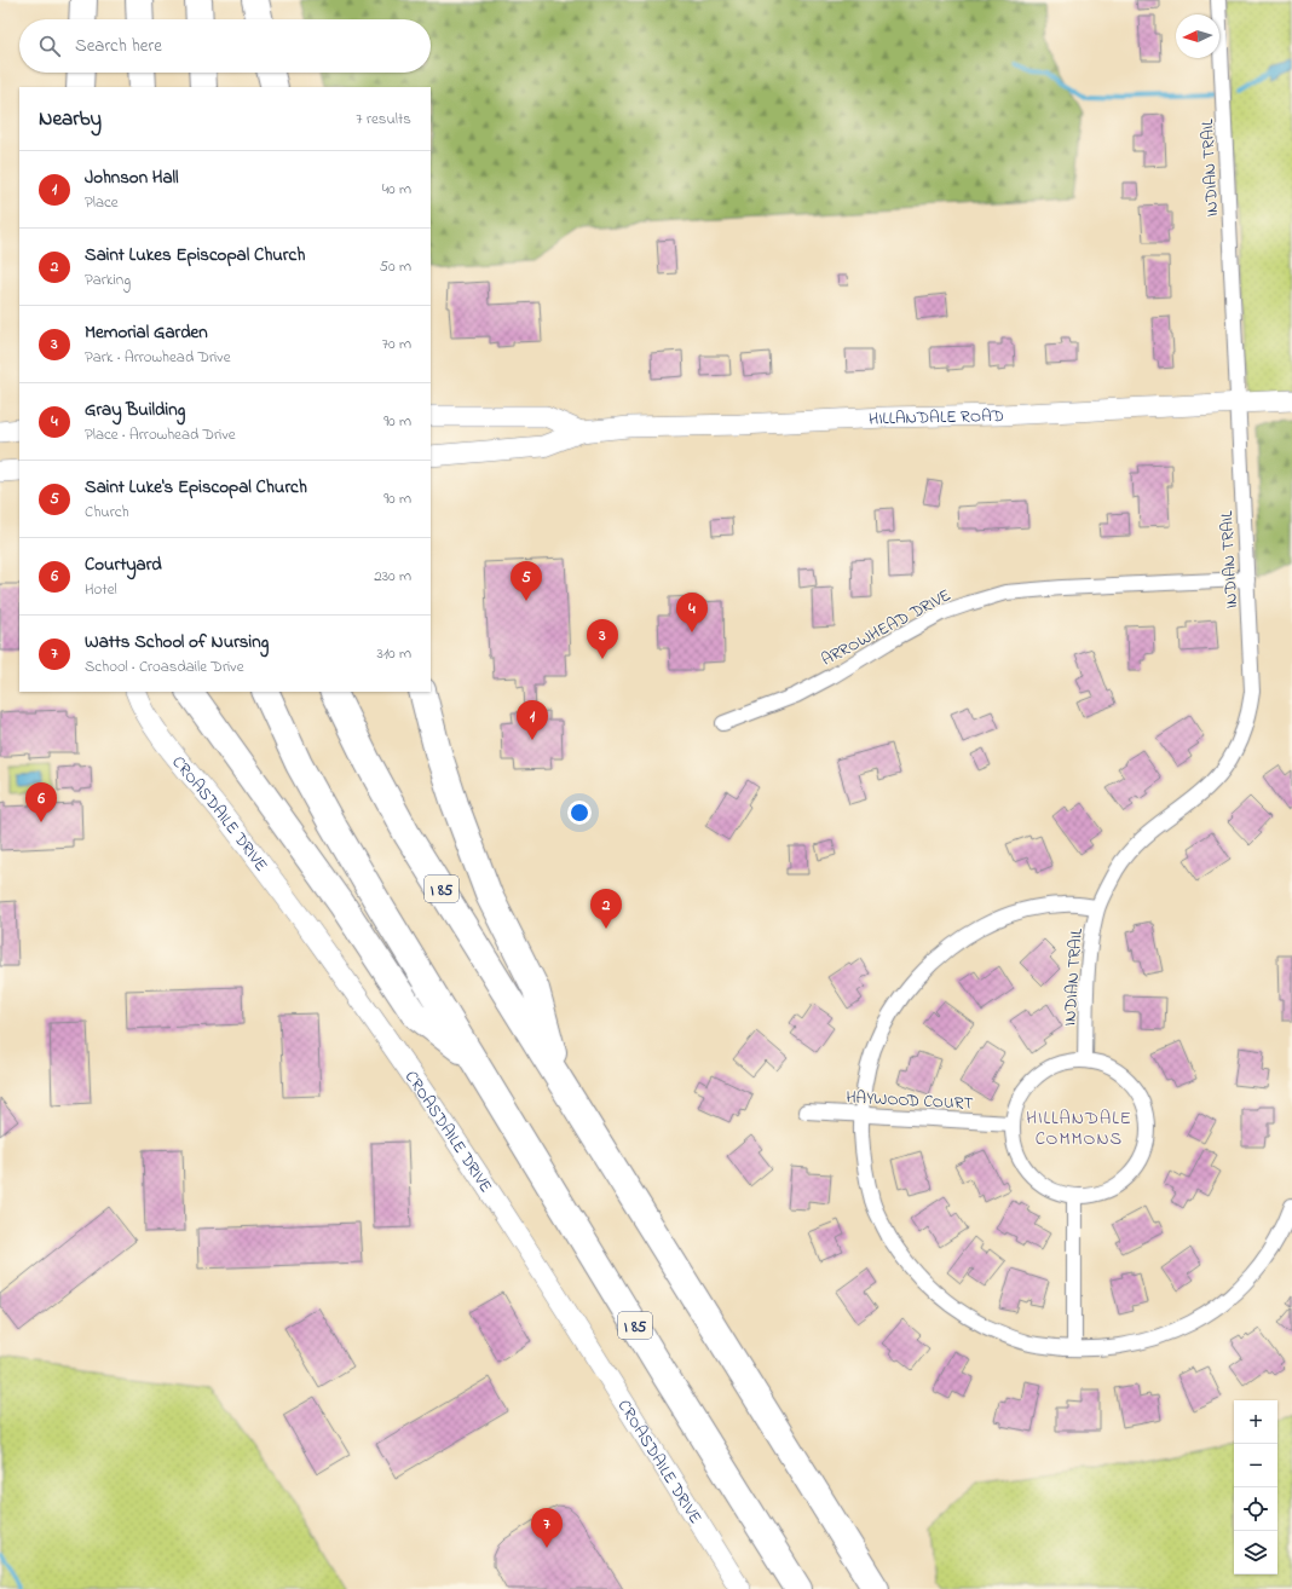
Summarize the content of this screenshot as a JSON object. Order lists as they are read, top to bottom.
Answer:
{
  "streets": {
    "highway": ["I 85"],
    "street": [
      "INDIAN TRAIL",
      "HILLANDALE ROAD",
      "ARROWHEAD DRIVE",
      "CROASDAILE DRIVE",
      "HAYWOOD COURT"
    ]
  },
  "crossings": [
    ["INDIAN TRAIL", "HILLANDALE ROAD"],
    ["INDIAN TRAIL", "ARROWHEAD DRIVE"],
    ["INDIAN TRAIL", "HAYWOOD COURT"]
  ],
  "districts": ["HILLANDALE COMMONS"],
  "north": "left",
  "page": {
    "search": "Search here",
    "heading": ["Nearby", "7 results"],
    "list": [
      {
        "mark": "1",
        "name": "Johnson Hall",
        "note": "Place",
        "value": "40 m"
      },
      {
        "mark": "2",
        "name": "Saint Lukes Episcopal Church",
        "note": "Parking",
        "value": "50 m"
      },
      {
        "mark": "3",
        "name": "Memorial Garden",
        "note": "Park · Arrowhead Drive",
        "value": "70 m"
      },
      {
        "mark": "4",
        "name": "Gray Building",
        "note": "Place · Arrowhead Drive",
        "value": "90 m"
      },
      {
        "mark": "5",
        "name": "Saint Luke's Episcopal Church",
        "note": "Church",
        "value": "90 m"
      },
      {
        "mark": "6",
        "name": "Courtyard",
        "note": "Hotel",
        "value": "230 m"
      },
      {
        "mark": "7",
        "name": "Watts School of Nursing",
        "note": "School · Croasdaile Drive",
        "value": "310 m"
      }
    ],
    "pins": [
      "5",
      "4",
      "3",
      "1",
      "6",
      "2",
      "7"
    ],
    "map_buttons": ["+", "−"]
  }
}
